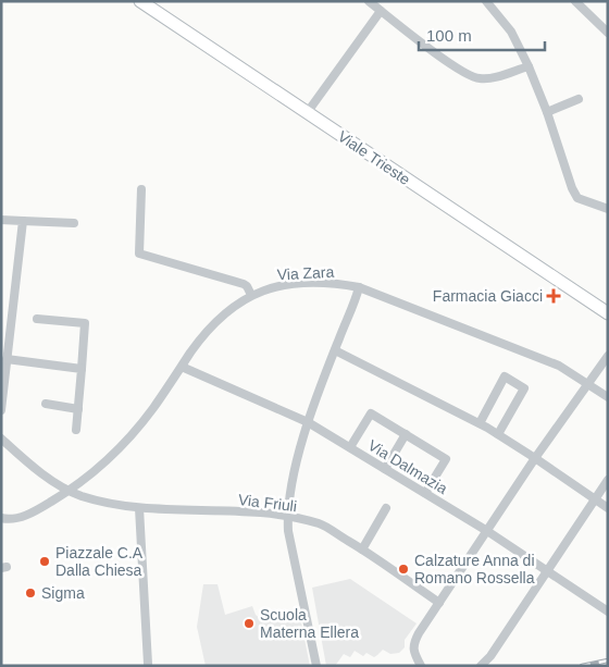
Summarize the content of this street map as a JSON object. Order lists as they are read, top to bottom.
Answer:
{
  "streets": {
    "main road": ["Viale Trieste"],
    "street": ["Via Zara", "Via Dalmazia", "Via Friuli"]
  },
  "crossings": [
    ["Via Zara", "Via Dalmazia"],
    ["Via Zara", "Via Friuli"]
  ],
  "places": {
    "health": ["Farmacia Giacci"],
    "other": [
      "Piazzale C.A Dalla Chiesa",
      "Calzature Anna di Romano Rossella",
      "Sigma",
      "Scuola Materna Ellera"
    ]
  },
  "scale_bar": "100 m"
}
